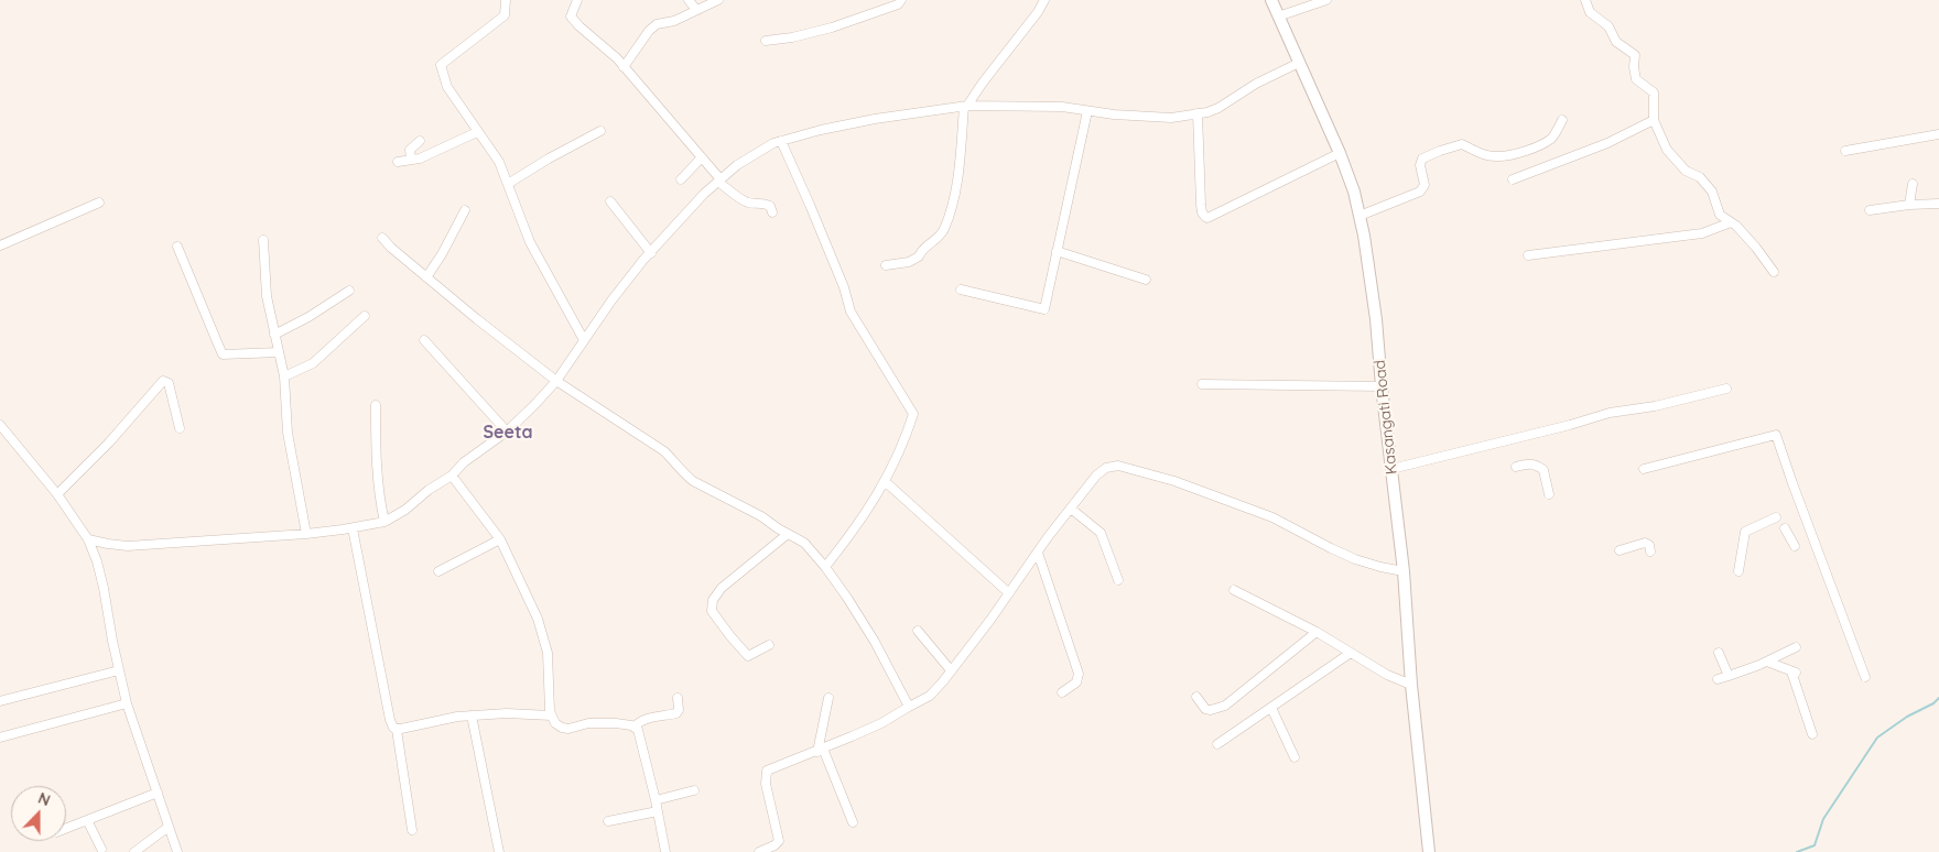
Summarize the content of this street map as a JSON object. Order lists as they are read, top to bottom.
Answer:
{
  "streets": {
    "street": ["Kasangati Road"]
  },
  "districts": ["Seeta"],
  "north": "top"
}
